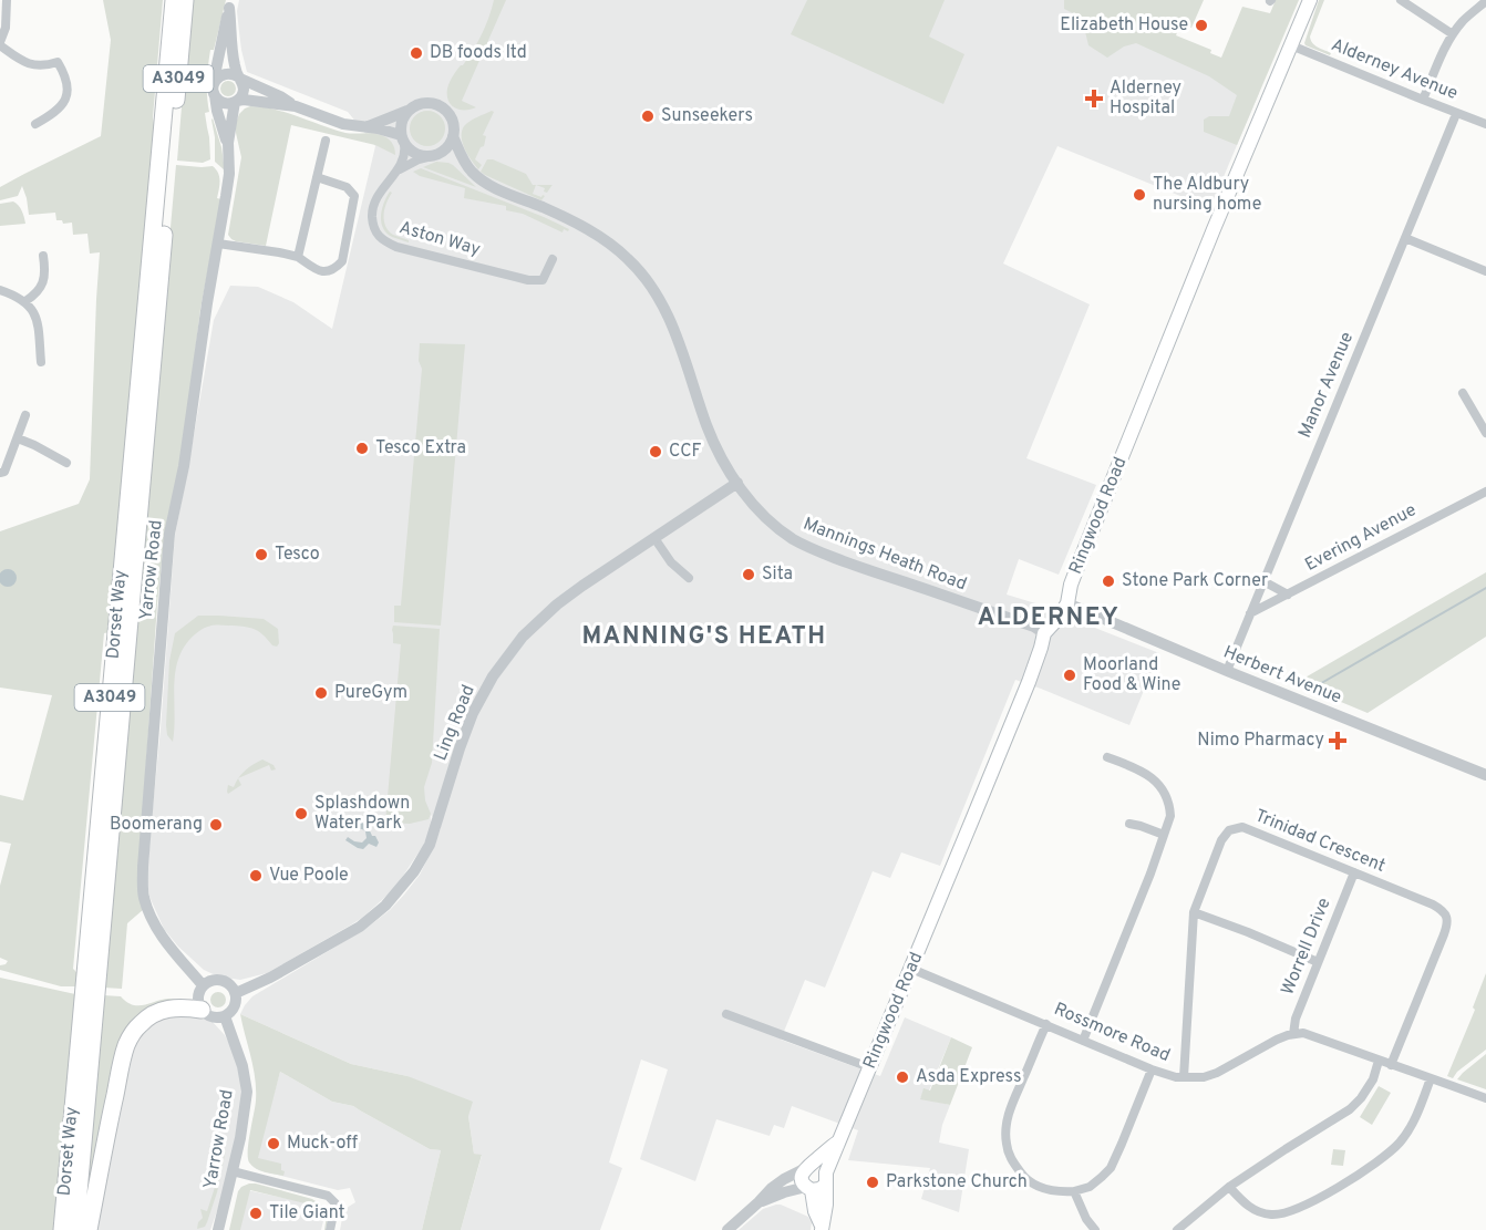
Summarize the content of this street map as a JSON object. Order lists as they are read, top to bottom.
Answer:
{
  "streets": {
    "highway": ["A3049", "Dorset Way"],
    "main road": ["Ringwood Road"],
    "street": [
      "Alderney Avenue",
      "Aston Way",
      "Manor Avenue",
      "Evering Avenue",
      "Mannings Heath Road",
      "Yarrow Road",
      "Herbert Avenue",
      "Ling Road",
      "Trinidad Crescent",
      "Worrell Drive",
      "Rossmore Road"
    ]
  },
  "crossings": [
    ["Alderney Avenue", "Manor Avenue"],
    ["Alderney Avenue", "Ringwood Road"],
    ["Aston Way", "Mannings Heath Road"],
    ["Manor Avenue", "Evering Avenue"],
    ["Manor Avenue", "Herbert Avenue"],
    ["Ringwood Road", "Mannings Heath Road"],
    ["Ringwood Road", "Herbert Avenue"],
    ["Ringwood Road", "Rossmore Road"],
    ["Mannings Heath Road", "Ling Road"],
    ["Yarrow Road", "Ling Road"],
    ["Trinidad Crescent", "Worrell Drive"],
    ["Trinidad Crescent", "Rossmore Road"],
    ["Worrell Drive", "Rossmore Road"]
  ],
  "districts": ["ALDERNEY", "MANNING'S HEATH"],
  "places": {
    "other": [
      "Elizabeth House",
      "DB foods ltd",
      "Sunseekers",
      "The Aldbury nursing home",
      "Tesco Extra",
      "CCF",
      "Tesco",
      "Sita",
      "Stone Park Corner",
      "Moorland Food & Wine",
      "PureGym",
      "Splashdown Water Park",
      "Boomerang",
      "Vue Poole",
      "Asda Express",
      "Muck-off",
      "Parkstone Church",
      "Tile Giant"
    ],
    "health": ["Alderney Hospital", "Nimo Pharmacy"]
  }
}
